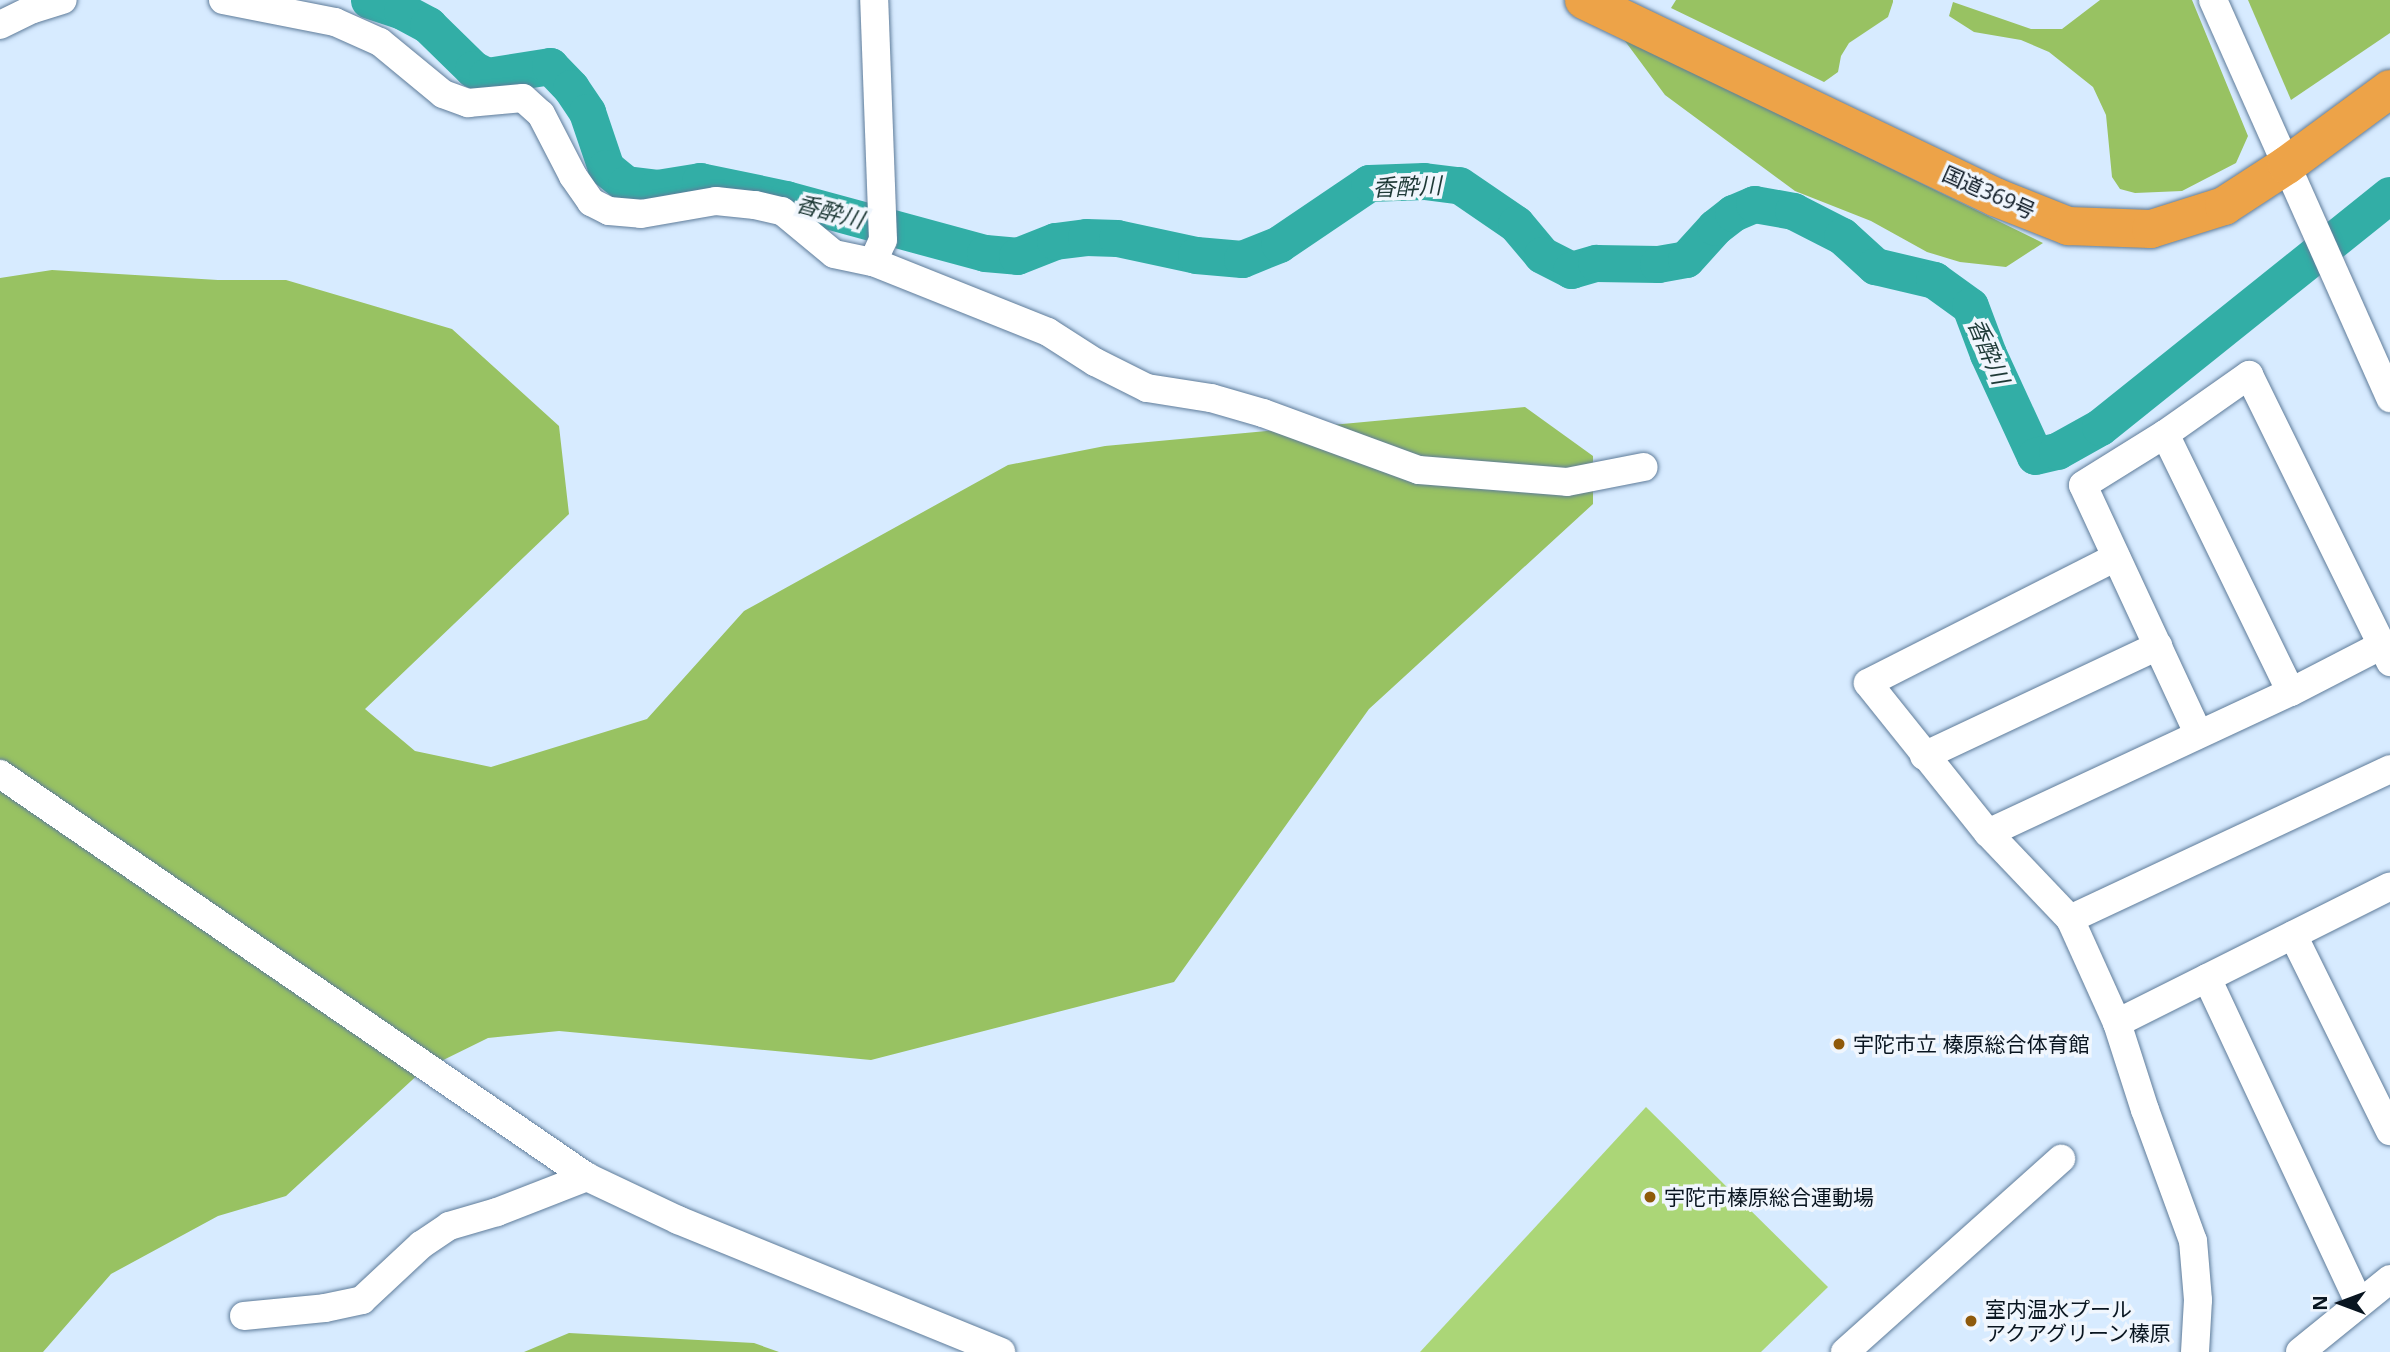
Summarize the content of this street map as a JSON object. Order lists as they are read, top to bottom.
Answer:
{
  "streets": {
    "highway": ["国道369号"]
  },
  "water": ["香酔川"],
  "places": ["宇陀市立 榛原総合体育館", "宇陀市榛原総合運動場", "室内温水プール アクアグリーン榛原"],
  "north": "left"
}
